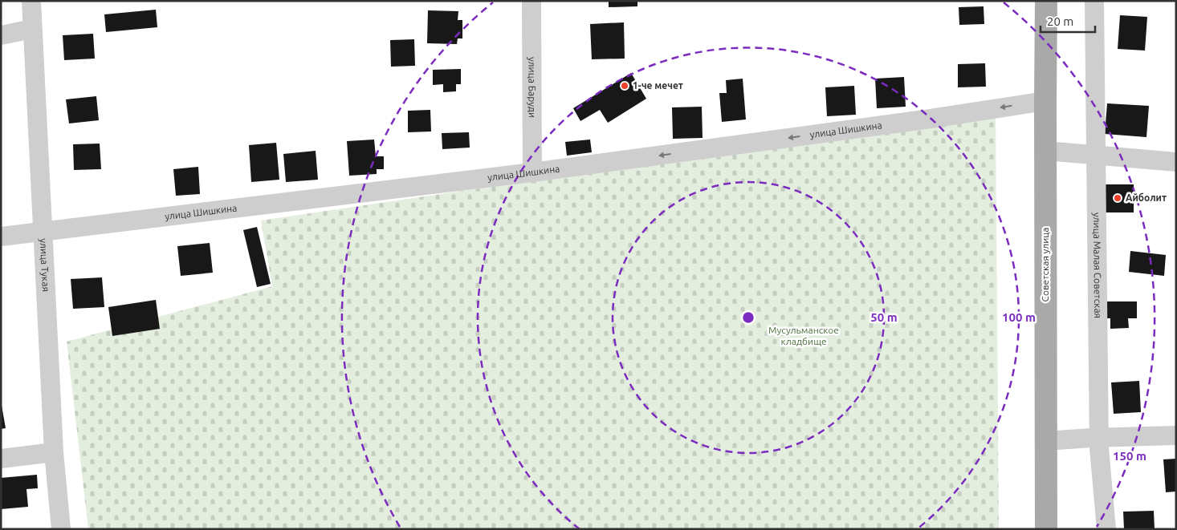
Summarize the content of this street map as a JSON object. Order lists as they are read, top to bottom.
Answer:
{
  "streets": {
    "main road": ["Советская улица"],
    "street": [
      "улица Баруди",
      "улица Шишкина",
      "улица Тукая",
      "улица Малая Советская"
    ]
  },
  "crossings": [
    ["улица Баруди", "улица Шишкина"],
    ["улица Шишкина", "Советская улица"],
    ["улица Шишкина", "улица Тукая"]
  ],
  "one_way": ["улица Шишкина"],
  "parks": ["Мусульманское кладбище"],
  "places": ["1-че мечет", "Айболит"],
  "scale_bar": "20 m",
  "rings": ["50 m", "100 m", "150 m"]
}
